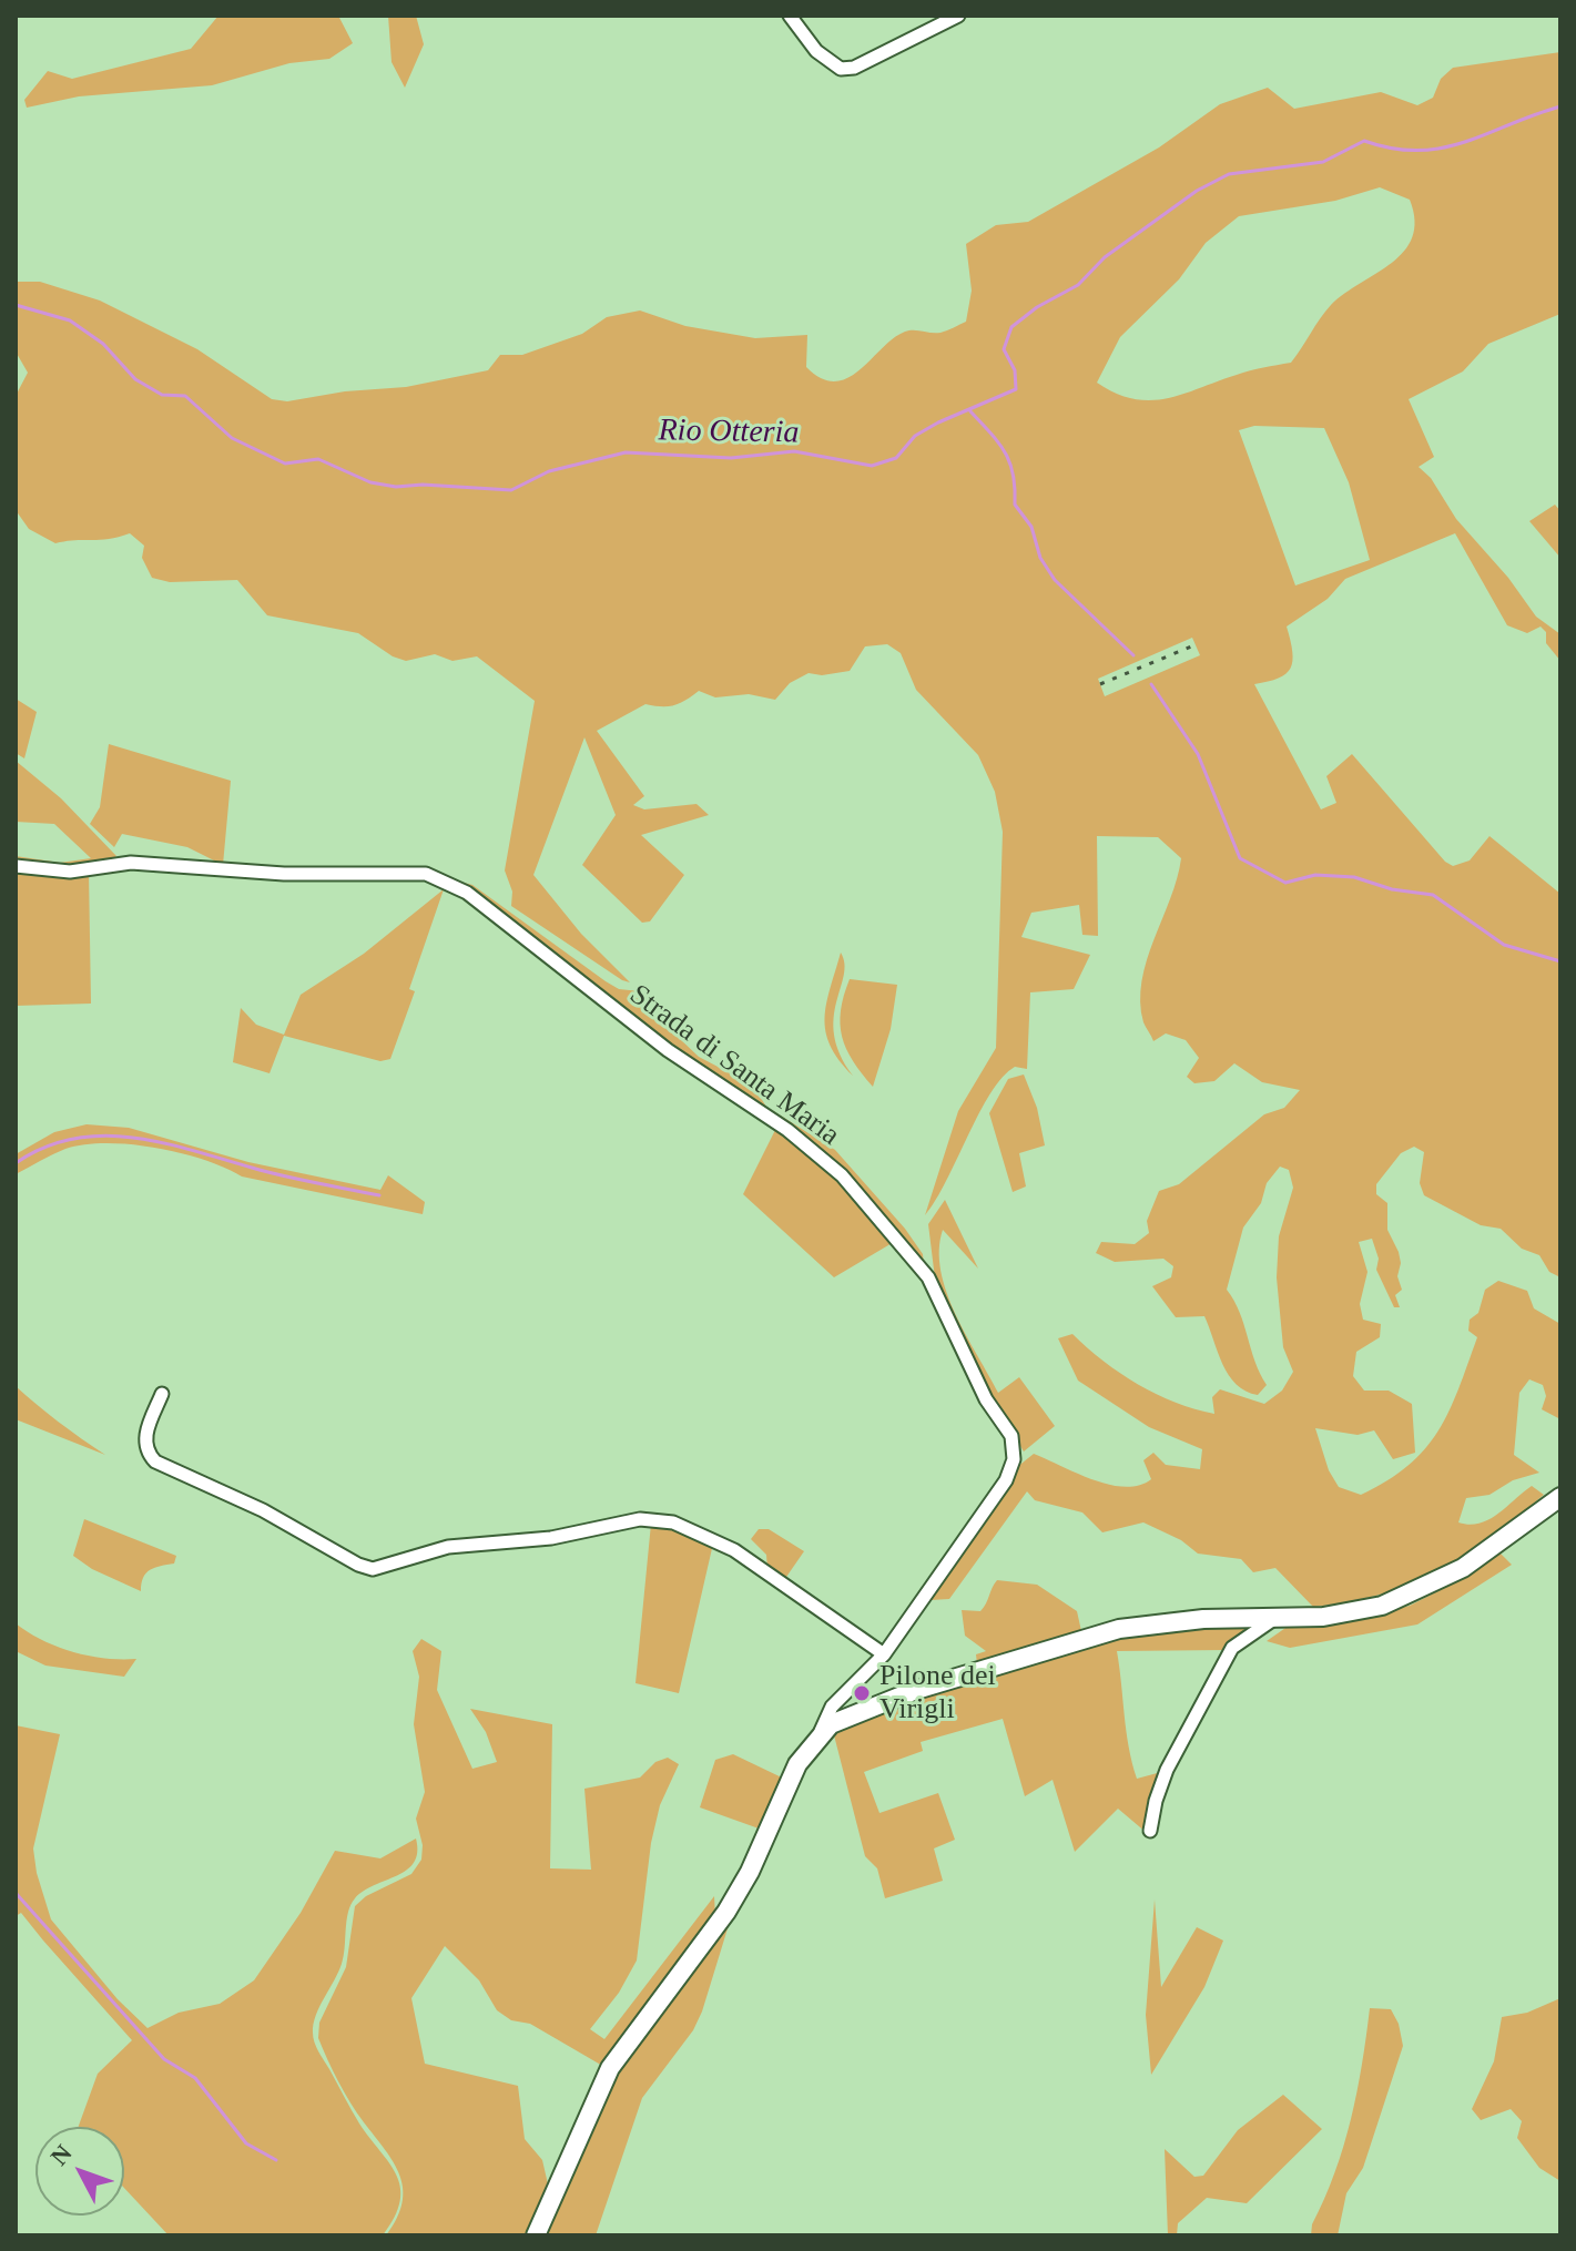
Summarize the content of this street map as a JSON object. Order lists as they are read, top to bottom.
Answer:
{
  "streets": {
    "street": ["Strada di Santa Maria"]
  },
  "water": ["Rio Otteria"],
  "places": ["Pilone dei Virigli"],
  "north": "top left"
}
